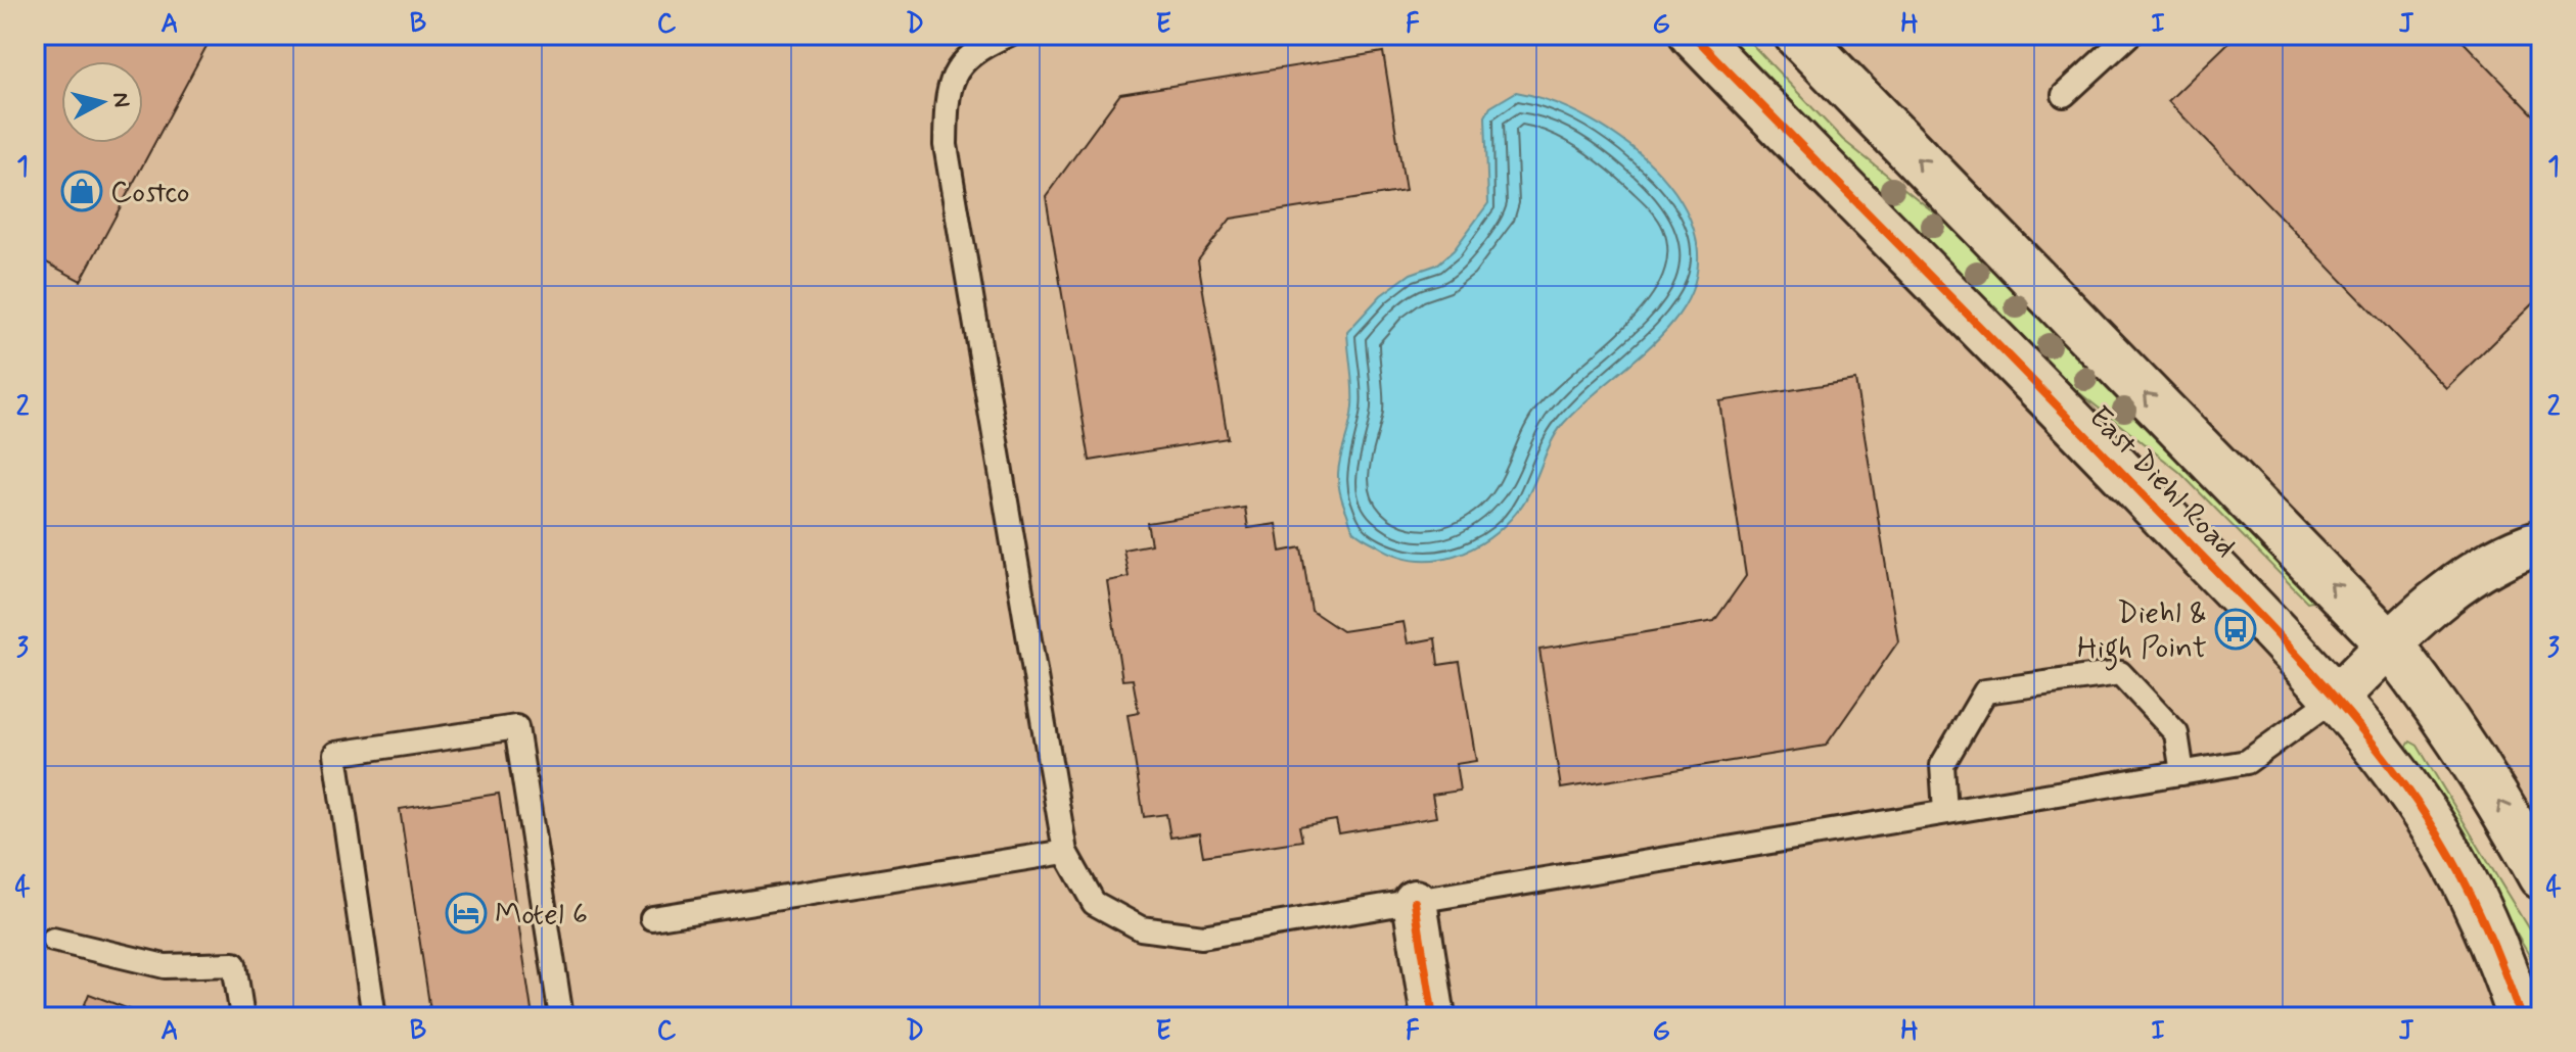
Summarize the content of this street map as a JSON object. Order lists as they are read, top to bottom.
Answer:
{
  "streets": {
    "street": ["East Diehl Road"]
  },
  "places": {
    "shop": ["Costco"],
    "bus stop": ["Diehl & High Point"],
    "hotel": ["Motel 6"]
  },
  "north": "right",
  "grid": {
    "columns": [
      "A",
      "B",
      "C",
      "D",
      "E",
      "F",
      "G",
      "H",
      "I",
      "J"
    ],
    "rows": [
      "1",
      "2",
      "3",
      "4"
    ]
  }
}
